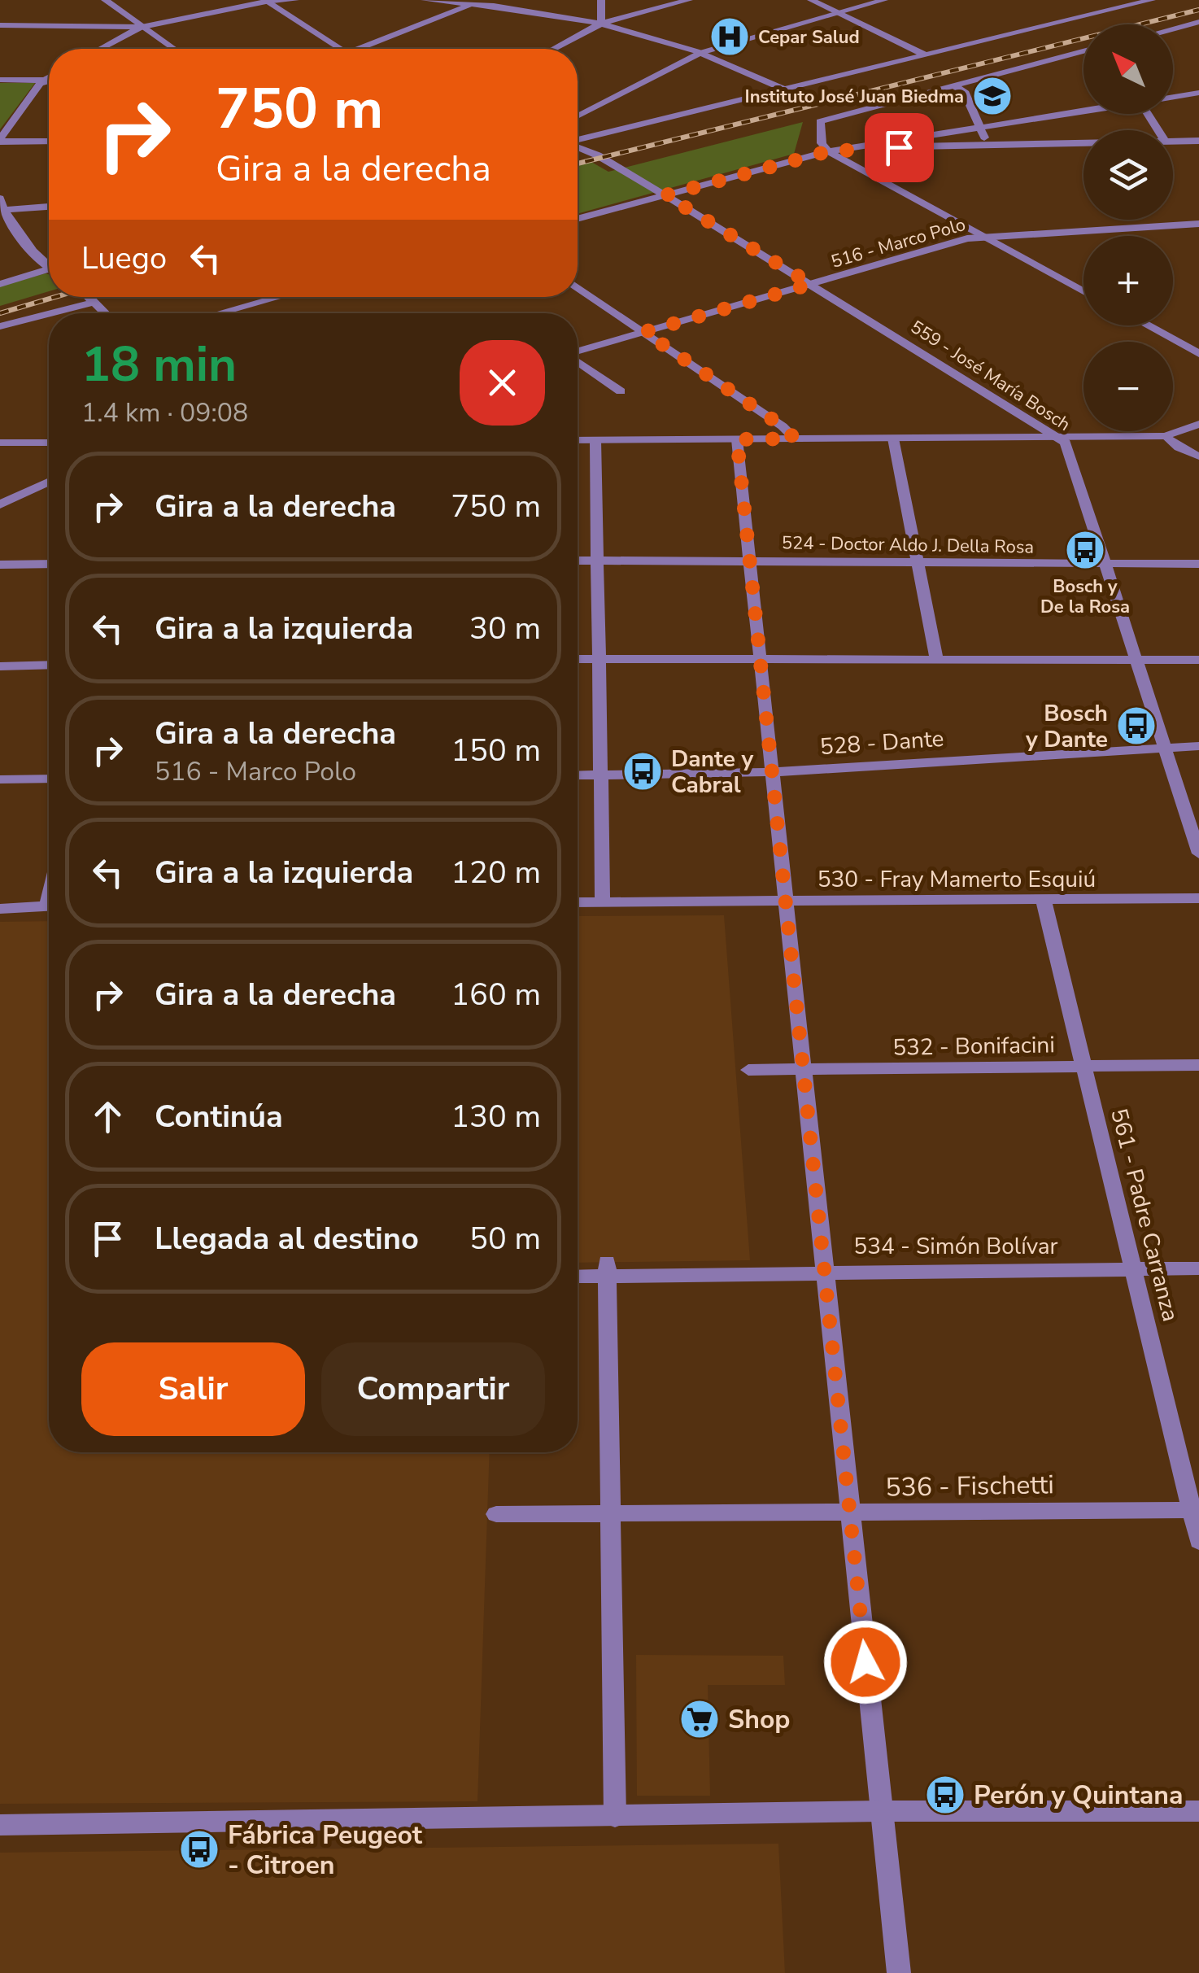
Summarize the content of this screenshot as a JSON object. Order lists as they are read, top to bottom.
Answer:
{
  "streets": {
    "street": [
      "516 - Marco Polo",
      "559 - José María Bosch",
      "524 - Doctor Aldo J. Della Rosa",
      "528 - Dante",
      "530 - Fray Mamerto Esquiú",
      "532 - Bonifacini",
      "561 - Padre Carranza",
      "534 - Simón Bolívar",
      "536 - Fischetti"
    ]
  },
  "crossings": [
    ["516 - Marco Polo", "559 - José María Bosch"],
    ["559 - José María Bosch", "524 - Doctor Aldo J. Della Rosa"],
    ["559 - José María Bosch", "528 - Dante"],
    ["530 - Fray Mamerto Esquiú", "561 - Padre Carranza"],
    ["532 - Bonifacini", "561 - Padre Carranza"],
    ["561 - Padre Carranza", "534 - Simón Bolívar"],
    ["561 - Padre Carranza", "536 - Fischetti"]
  ],
  "places": {
    "hospital": ["Cepar Salud"],
    "school or university": ["Instituto José Juan Biedma"],
    "bus stop": [
      "Bosch y De la Rosa",
      "Bosch y Dante",
      "Dante y Cabral",
      "Perón y Quintana",
      "Fábrica Peugeot - Citroen"
    ],
    "supermarket": ["Shop"]
  },
  "north": "top left",
  "page": {
    "map_buttons": ["+", "−"],
    "turn": ["750 m", "Gira a la derecha"],
    "then": "Luego",
    "heading": ["18 min", "1.4 km · 09:08"],
    "list": [
      {
        "name": "Gira a la derecha",
        "value": "750 m"
      },
      {
        "name": "Gira a la izquierda",
        "value": "30 m"
      },
      {
        "name": "Gira a la derecha",
        "note": "516 - Marco Polo",
        "value": "150 m"
      },
      {
        "name": "Gira a la izquierda",
        "value": "120 m"
      },
      {
        "name": "Gira a la derecha",
        "value": "160 m"
      },
      {
        "name": "Continúa",
        "value": "130 m"
      },
      {
        "name": "Llegada al destino",
        "value": "50 m"
      }
    ],
    "buttons": ["Salir", "Compartir"]
  }
}
